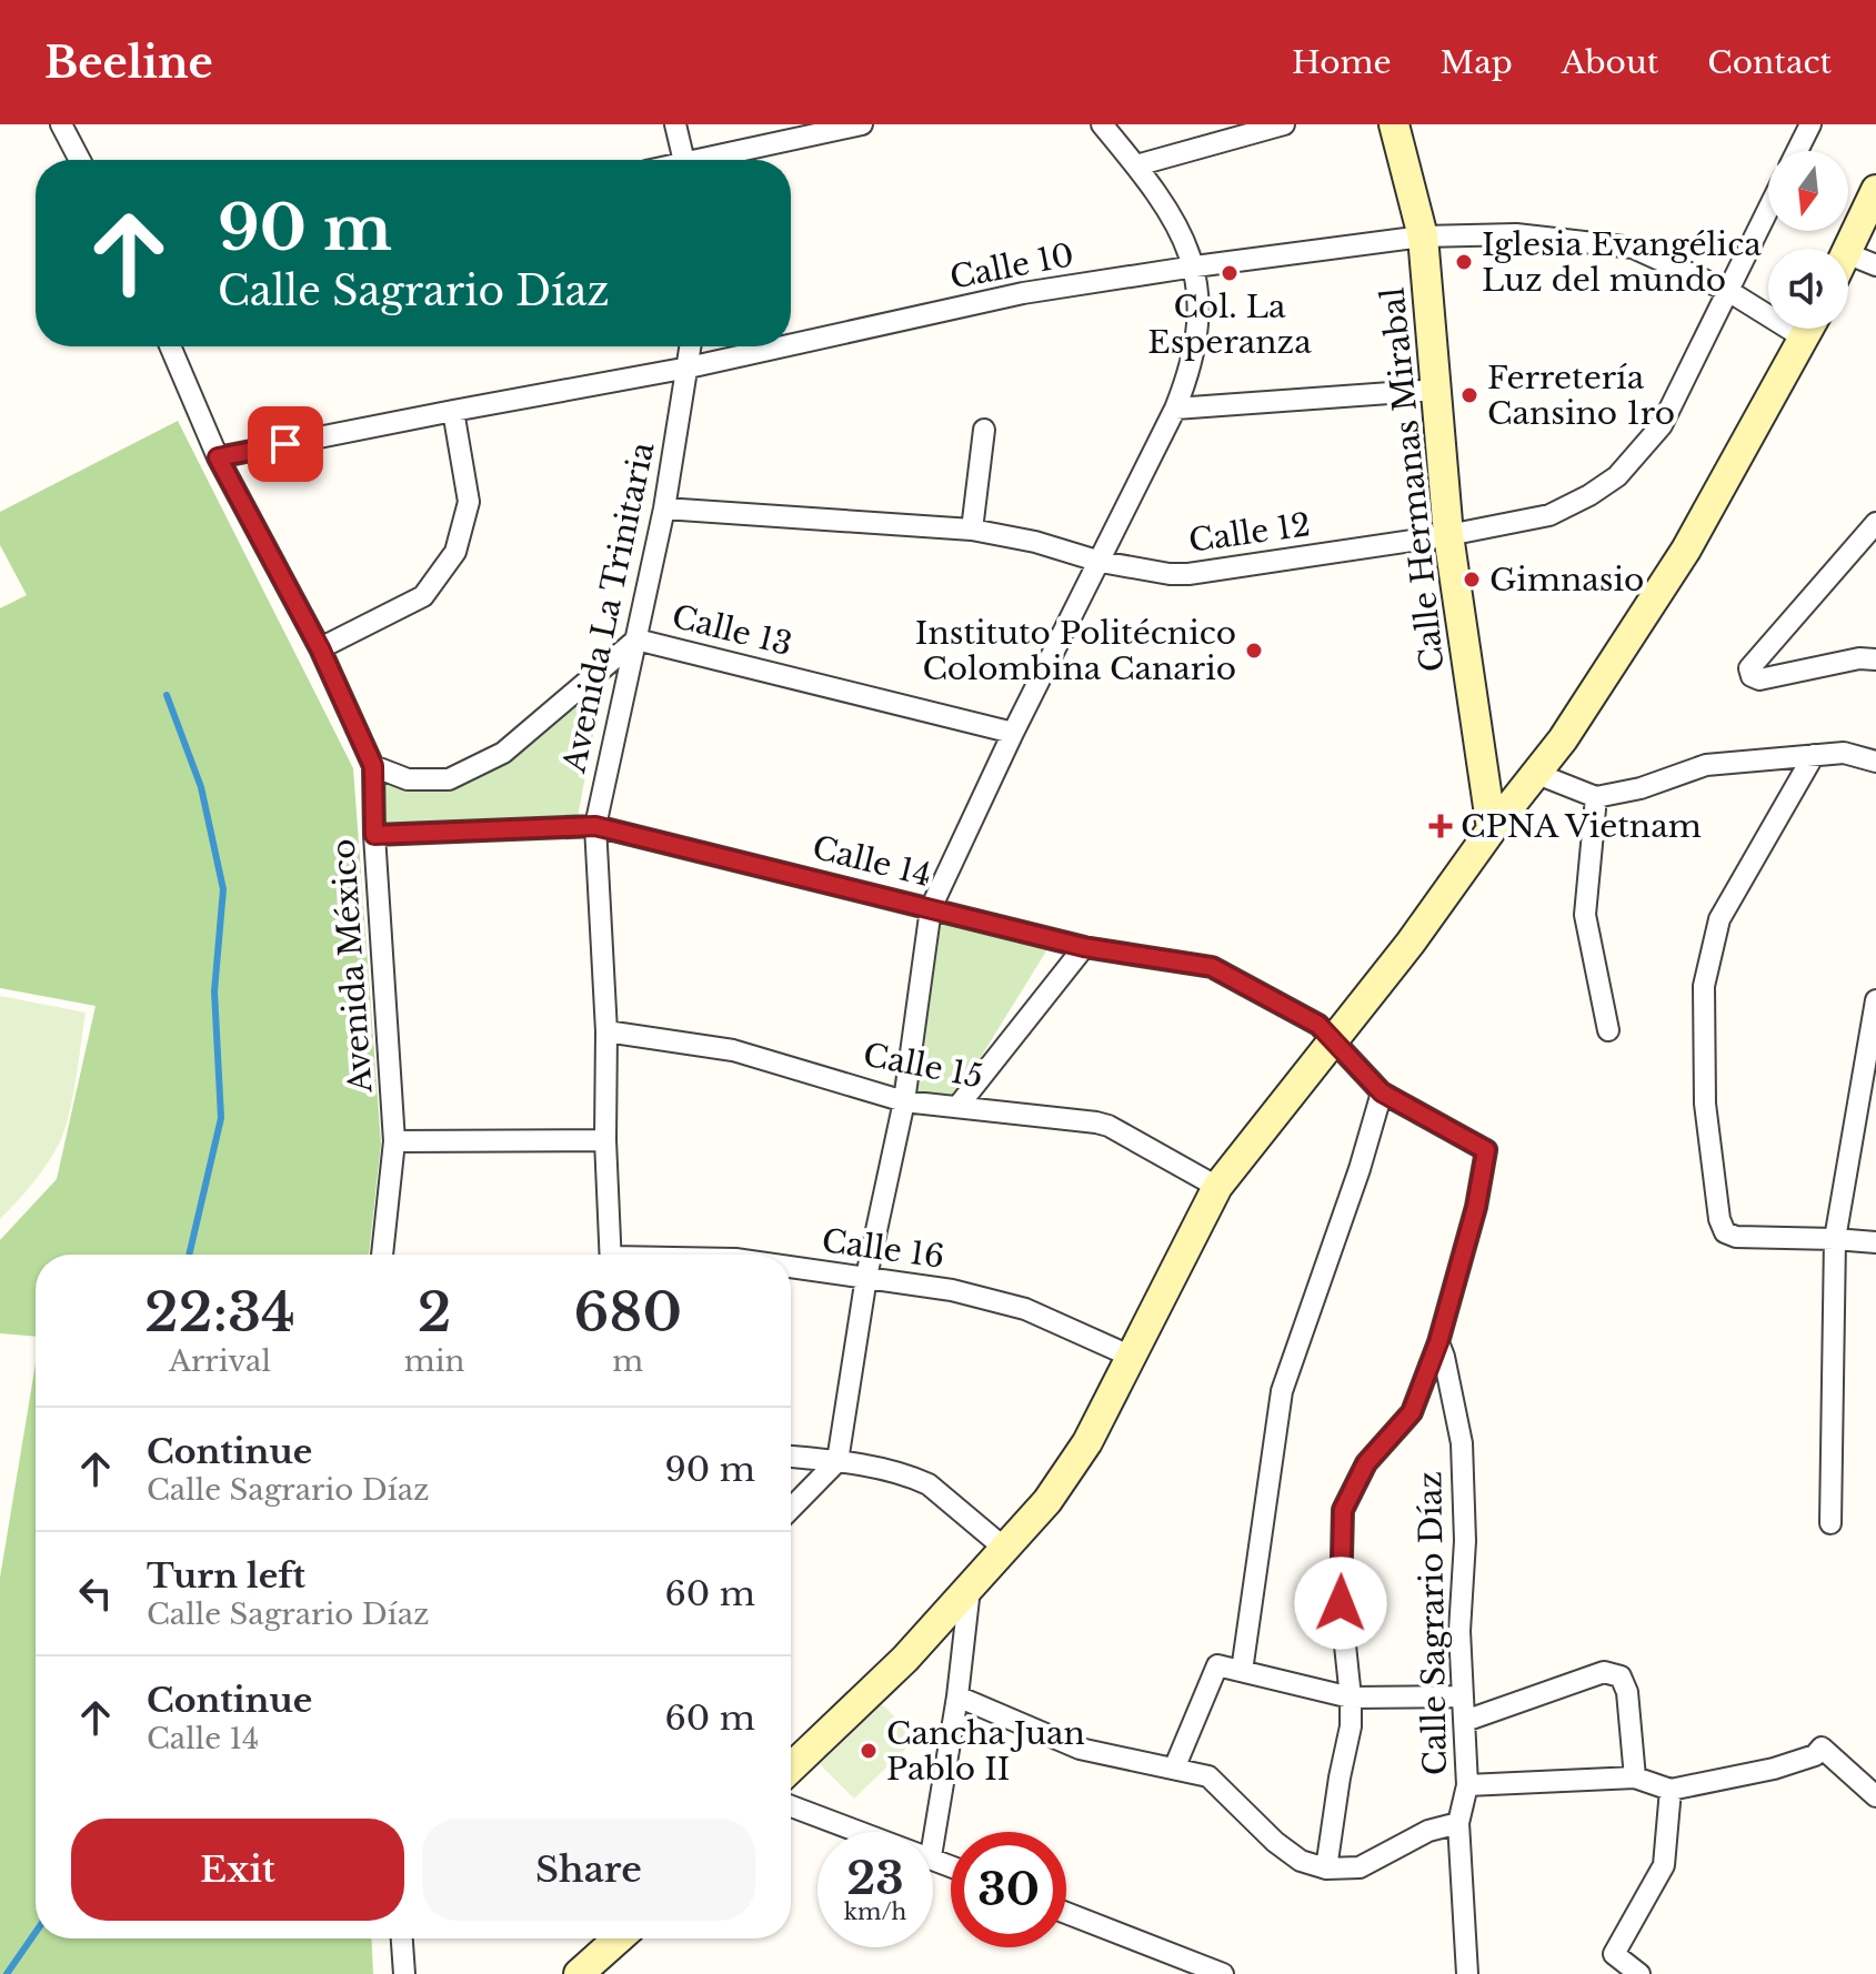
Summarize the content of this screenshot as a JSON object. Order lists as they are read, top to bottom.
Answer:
{
  "streets": {
    "main road": ["Calle Hermanas Mirabal"],
    "street": [
      "Calle 10",
      "Calle 12",
      "Avenida La Trinitaria",
      "Calle 13",
      "Calle 14",
      "Avenida México",
      "Calle 15",
      "Calle 16",
      "Calle Sagrario Díaz"
    ]
  },
  "crossings": [
    ["Calle 10", "Calle Hermanas Mirabal"],
    ["Calle 10", "Calle 12"],
    ["Calle 10", "Avenida La Trinitaria"],
    ["Calle 10", "Avenida México"],
    ["Calle Hermanas Mirabal", "Calle 12"],
    ["Calle 12", "Avenida La Trinitaria"],
    ["Avenida La Trinitaria", "Calle 13"],
    ["Avenida La Trinitaria", "Calle 14"],
    ["Avenida La Trinitaria", "Calle 15"],
    ["Calle 13", "Avenida México"],
    ["Calle 14", "Avenida México"]
  ],
  "places": {
    "other": [
      "Iglesia Evangélica Luz del mundo",
      "Col. La Esperanza",
      "Ferretería Cansino 1ro",
      "Gimnasio",
      "Instituto Politécnico Colombina Canario",
      "Cancha Juan Pablo II"
    ],
    "health": ["CPNA Vietnam"]
  },
  "north": "bottom",
  "page": {
    "header": "Beeline",
    "nav": [
      "Home",
      "Map",
      "About",
      "Contact"
    ],
    "turn": ["90 m", "Calle Sagrario Díaz"],
    "eta": [
      "22:34",
      "Arrival",
      "2",
      "min",
      "680",
      "m"
    ],
    "list": [
      {
        "name": "Continue",
        "note": "Calle Sagrario Díaz",
        "value": "90 m"
      },
      {
        "name": "Turn left",
        "note": "Calle Sagrario Díaz",
        "value": "60 m"
      },
      {
        "name": "Continue",
        "note": "Calle 14",
        "value": "60 m"
      }
    ],
    "buttons": ["Exit", "Share"],
    "speed": "23 km/h",
    "limit": "30"
  }
}
